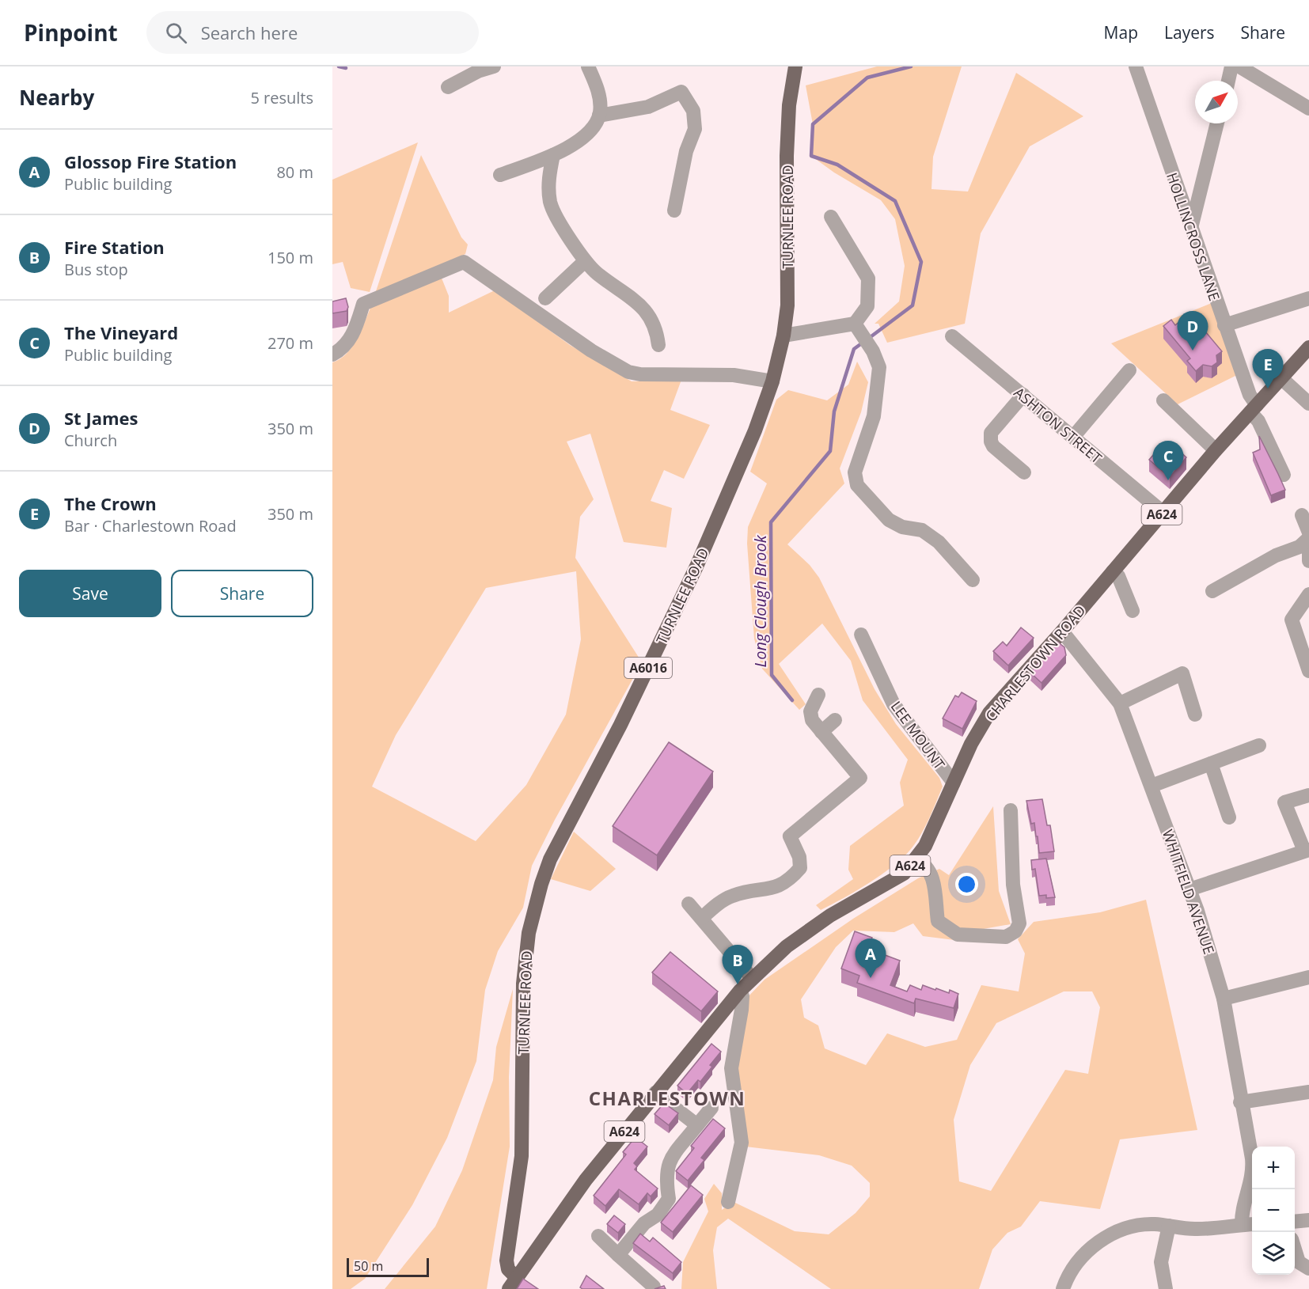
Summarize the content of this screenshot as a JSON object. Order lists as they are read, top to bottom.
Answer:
{
  "streets": {
    "main road": [
      "TURNLEE ROAD",
      "A624",
      "CHARLESTOWN ROAD",
      "A6016"
    ],
    "street": [
      "HOLLINCROSS LANE",
      "ASHTON STREET",
      "LEE MOUNT",
      "WHITFIELD AVENUE"
    ]
  },
  "crossings": [
    ["TURNLEE ROAD", "CHARLESTOWN ROAD"],
    ["HOLLINCROSS LANE", "CHARLESTOWN ROAD"],
    ["ASHTON STREET", "CHARLESTOWN ROAD"],
    ["CHARLESTOWN ROAD", "LEE MOUNT"],
    ["CHARLESTOWN ROAD", "WHITFIELD AVENUE"]
  ],
  "districts": ["CHARLESTOWN"],
  "water": ["Long Clough Brook"],
  "scale_bar": "50 m",
  "north": "top right",
  "page": {
    "header": "Pinpoint",
    "search": "Search here",
    "nav": ["Map", "Layers", "Share"],
    "heading": ["Nearby", "5 results"],
    "list": [
      {
        "mark": "A",
        "name": "Glossop Fire Station",
        "note": "Public building",
        "value": "80 m"
      },
      {
        "mark": "B",
        "name": "Fire Station",
        "note": "Bus stop",
        "value": "150 m"
      },
      {
        "mark": "C",
        "name": "The Vineyard",
        "note": "Public building",
        "value": "270 m"
      },
      {
        "mark": "D",
        "name": "St James",
        "note": "Church",
        "value": "350 m"
      },
      {
        "mark": "E",
        "name": "The Crown",
        "note": "Bar · Charlestown Road",
        "value": "350 m"
      }
    ],
    "pins": [
      "D",
      "E",
      "C",
      "A",
      "B"
    ],
    "buttons": ["Save", "Share"],
    "map_buttons": ["+", "−"],
    "scale": "50 m"
  }
}
